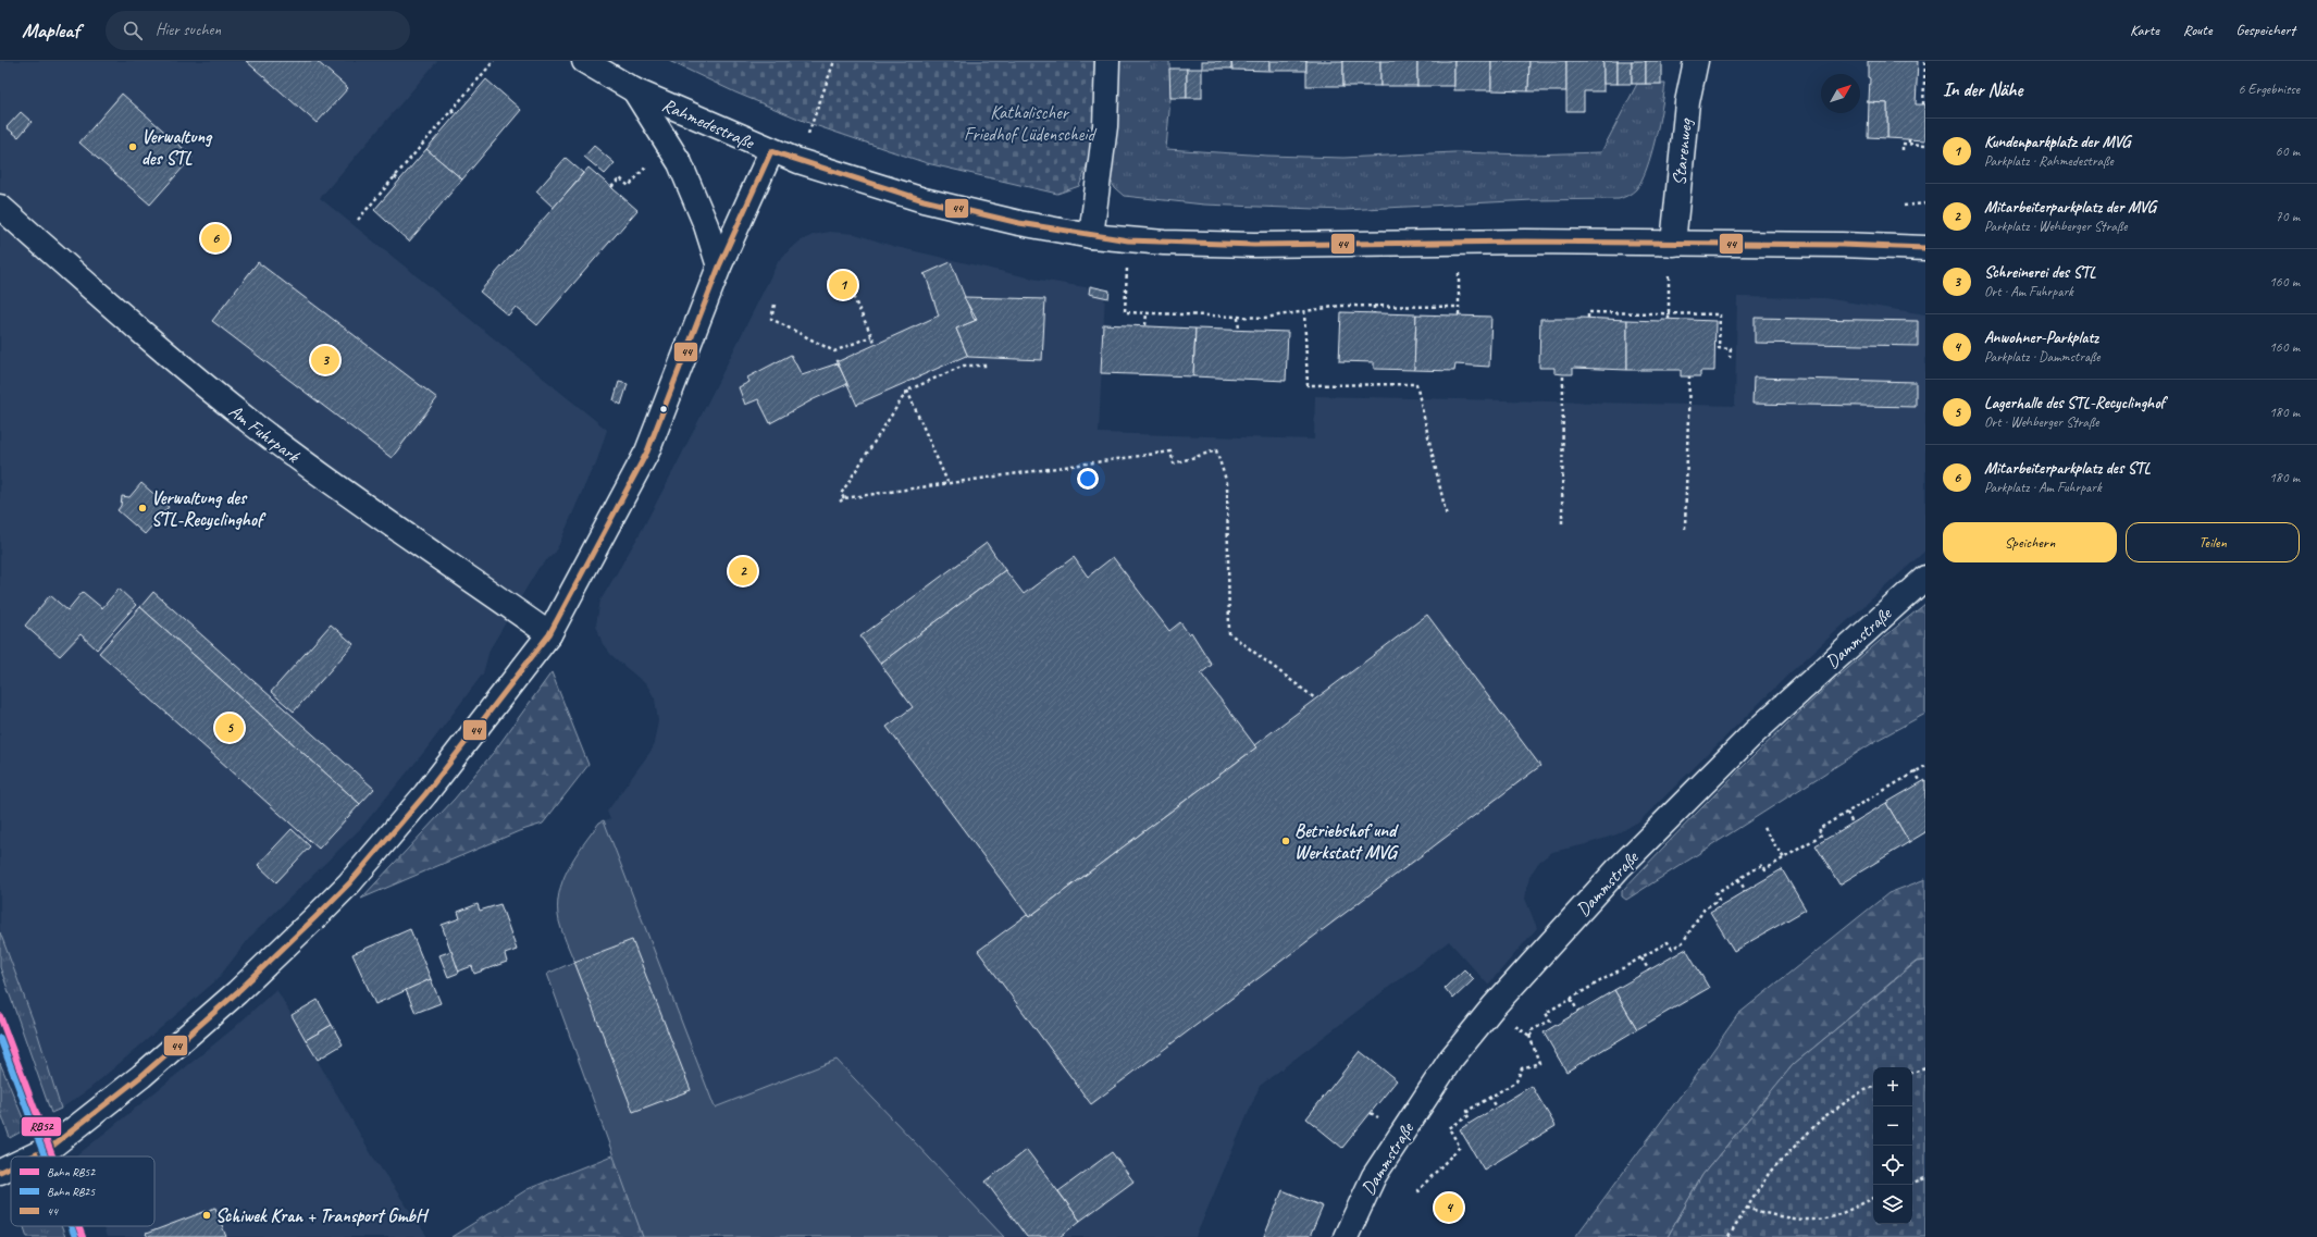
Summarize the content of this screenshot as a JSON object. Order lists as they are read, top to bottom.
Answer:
{
  "streets": {
    "street": [
      "Rahmedestraße",
      "Starenweg",
      "Am Fuhrpark",
      "Dammstraße"
    ]
  },
  "crossings": [
    ["Rahmedestraße", "Starenweg"]
  ],
  "parks": ["Katholischer Friedhof Lüdenscheid"],
  "places": [
    "Verwaltung des STL",
    "Verwaltung des STL-Recyclinghof",
    "Betriebshof und Werkstatt MVG",
    "Schiwek Kran + Transport GmbH"
  ],
  "lines": ["transit line 44", "rail line RB52", "rail line RB25"],
  "legend": ["Bahn RB52", "Bahn RB25", "44"],
  "north": "top right",
  "page": {
    "header": "Mapleaf",
    "search": "Hier suchen",
    "nav": ["Karte", "Route", "Gespeichert"],
    "heading": ["In der Nähe", "6 Ergebnisse"],
    "list": [
      {
        "mark": "1",
        "name": "Kundenparkplatz der MVG",
        "note": "Parkplatz · Rahmedestraße",
        "value": "60 m"
      },
      {
        "mark": "2",
        "name": "Mitarbeiterparkplatz der MVG",
        "note": "Parkplatz · Wehberger Straße",
        "value": "70 m"
      },
      {
        "mark": "3",
        "name": "Schreinerei des STL",
        "note": "Ort · Am Fuhrpark",
        "value": "160 m"
      },
      {
        "mark": "4",
        "name": "Anwohner-Parkplatz",
        "note": "Parkplatz · Dammstraße",
        "value": "160 m"
      },
      {
        "mark": "5",
        "name": "Lagerhalle des STL-Recyclinghof",
        "note": "Ort · Wehberger Straße",
        "value": "180 m"
      },
      {
        "mark": "6",
        "name": "Mitarbeiterparkplatz des STL",
        "note": "Parkplatz · Am Fuhrpark",
        "value": "180 m"
      }
    ],
    "pins": [
      "6",
      "1",
      "3",
      "2",
      "5",
      "4"
    ],
    "buttons": ["Speichern", "Teilen"],
    "map_buttons": ["+", "−"]
  }
}
